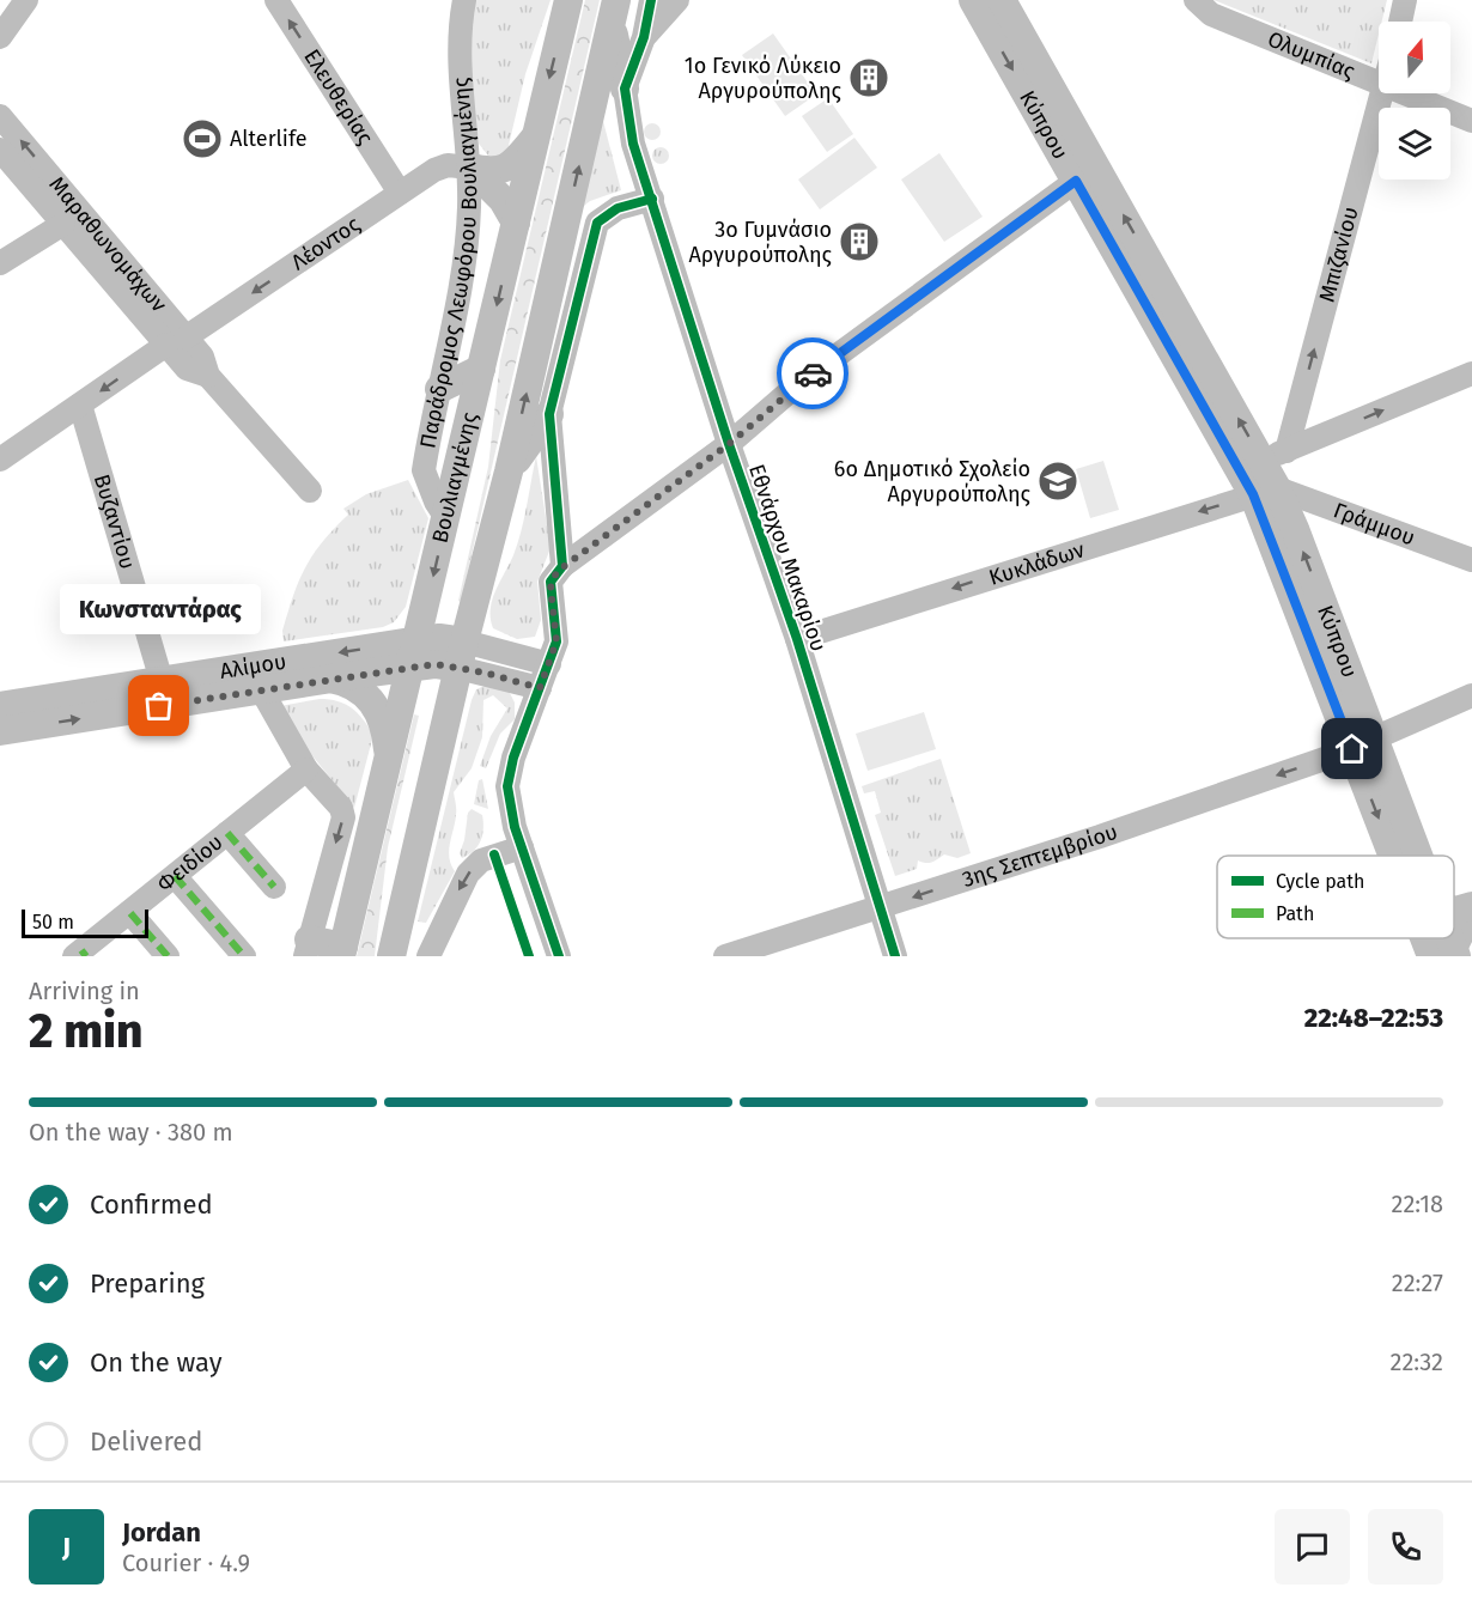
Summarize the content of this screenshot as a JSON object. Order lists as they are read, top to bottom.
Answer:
{
  "streets": {
    "main road": ["Κύπρου", "Βουλιαγμένης", "Αλίμου"],
    "street": [
      "Ολυμπίας",
      "Ελευθερίας",
      "Μαραθωνομάχων",
      "Λέοντος",
      "Μπιζανίου",
      "Παράδρομος Λεωφόρου Βουλιαγμένης",
      "Βυζαντίου",
      "Γράμμου",
      "Εθνάρχου Μακαρίου",
      "Κυκλάδων",
      "3ης Σεπτεμβρίου",
      "Φειδίου"
    ]
  },
  "crossings": [
    ["Ελευθερίας", "Λέοντος"],
    ["Κύπρου", "Μπιζανίου"],
    ["Κύπρου", "Γράμμου"],
    ["Κύπρου", "Κυκλάδων"],
    ["Κύπρου", "3ης Σεπτεμβρίου"],
    ["Μαραθωνομάχων", "Λέοντος"],
    ["Λέοντος", "Παράδρομος Λεωφόρου Βουλιαγμένης"],
    ["Λέοντος", "Βυζαντίου"],
    ["Παράδρομος Λεωφόρου Βουλιαγμένης", "Βουλιαγμένης"],
    ["Βουλιαγμένης", "Αλίμου"],
    ["Βυζαντίου", "Αλίμου"],
    ["Γράμμου", "Κυκλάδων"],
    ["Εθνάρχου Μακαρίου", "Κυκλάδων"],
    ["Εθνάρχου Μακαρίου", "3ης Σεπτεμβρίου"]
  ],
  "one_way": [
    "Ελευθερίας",
    "Λέοντος",
    "Μπιζανίου",
    "Κυκλάδων",
    "3ης Σεπτεμβρίου"
  ],
  "places": {
    "building": ["1ο Γενικό Λύκειο Αργυρούπολης", "3ο Γυμνάσιο Αργυρούπολης"],
    "sports": ["Alterlife"],
    "school or university": ["6ο Δημοτικό Σχολείο Αργυρούπολης"],
    "other": ["Κωνσταντάρας"]
  },
  "legend": ["Cycle path", "Path"],
  "scale_bar": "50 m",
  "north": "top",
  "page": {
    "bubble": "Κωνσταντάρας",
    "scale": "50 m",
    "heading": ["2 min", "Arriving in", "22:48–22:53"],
    "panel": ["Jordan", "Courier · 4.9"],
    "bar": "On the way · 380 m",
    "list": [
      ["Confirmed", "22:18"],
      ["Preparing", "22:27"],
      ["On the way", "22:32"],
      "Delivered"
    ],
    "round": "J"
  }
}
